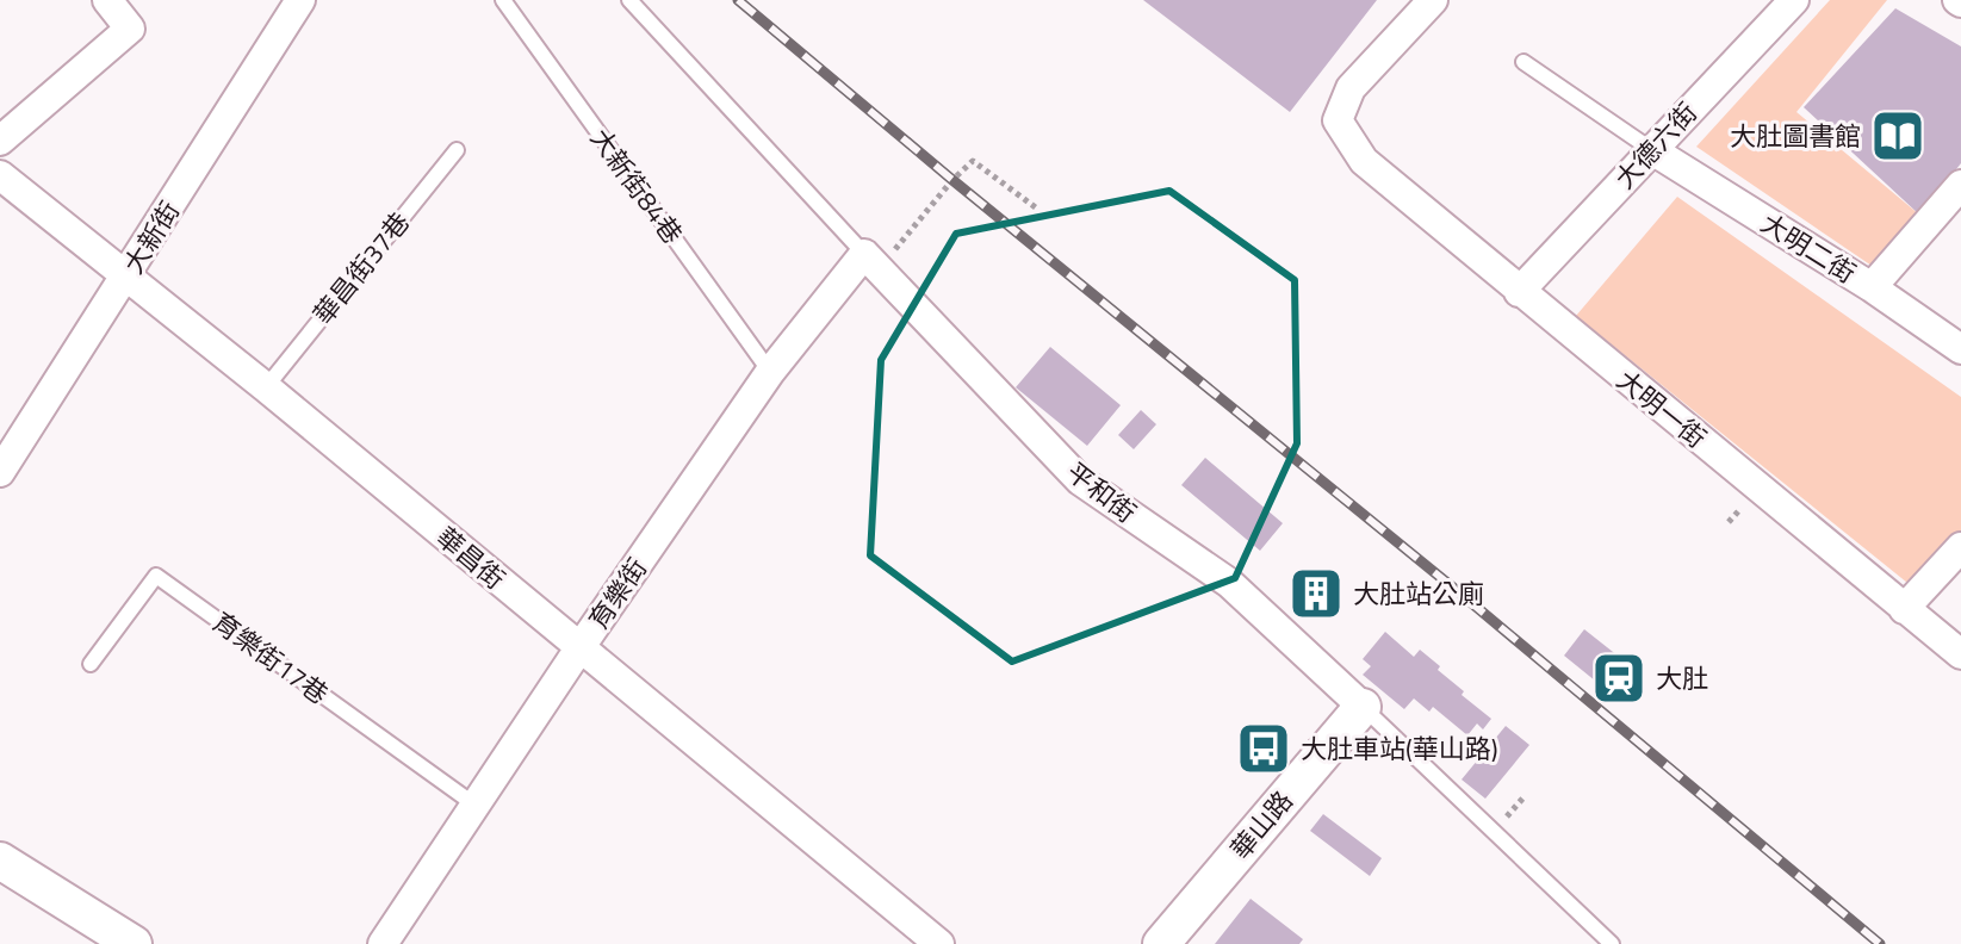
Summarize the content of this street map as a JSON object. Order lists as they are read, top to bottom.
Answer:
{
  "streets": {
    "street": [
      "大德六街",
      "大新街",
      "大明二街",
      "大明一街",
      "平和街",
      "華昌街",
      "育樂街",
      "華山路"
    ],
    "lane": ["大新街84巷", "華昌街37巷", "育樂街17巷"]
  },
  "crossings": [
    ["大德六街", "大明二街"],
    ["大德六街", "大明一街"],
    ["大新街84巷", "育樂街"],
    ["大新街", "華昌街"],
    ["華昌街37巷", "華昌街"],
    ["平和街", "育樂街"],
    ["平和街", "華山路"],
    ["華昌街", "育樂街"],
    ["育樂街", "育樂街17巷"]
  ],
  "places": {
    "library": ["大肚圖書館"],
    "building": ["大肚站公廁"],
    "station": ["大肚"],
    "bus stop": ["大肚車站(華山路)"]
  }
}
